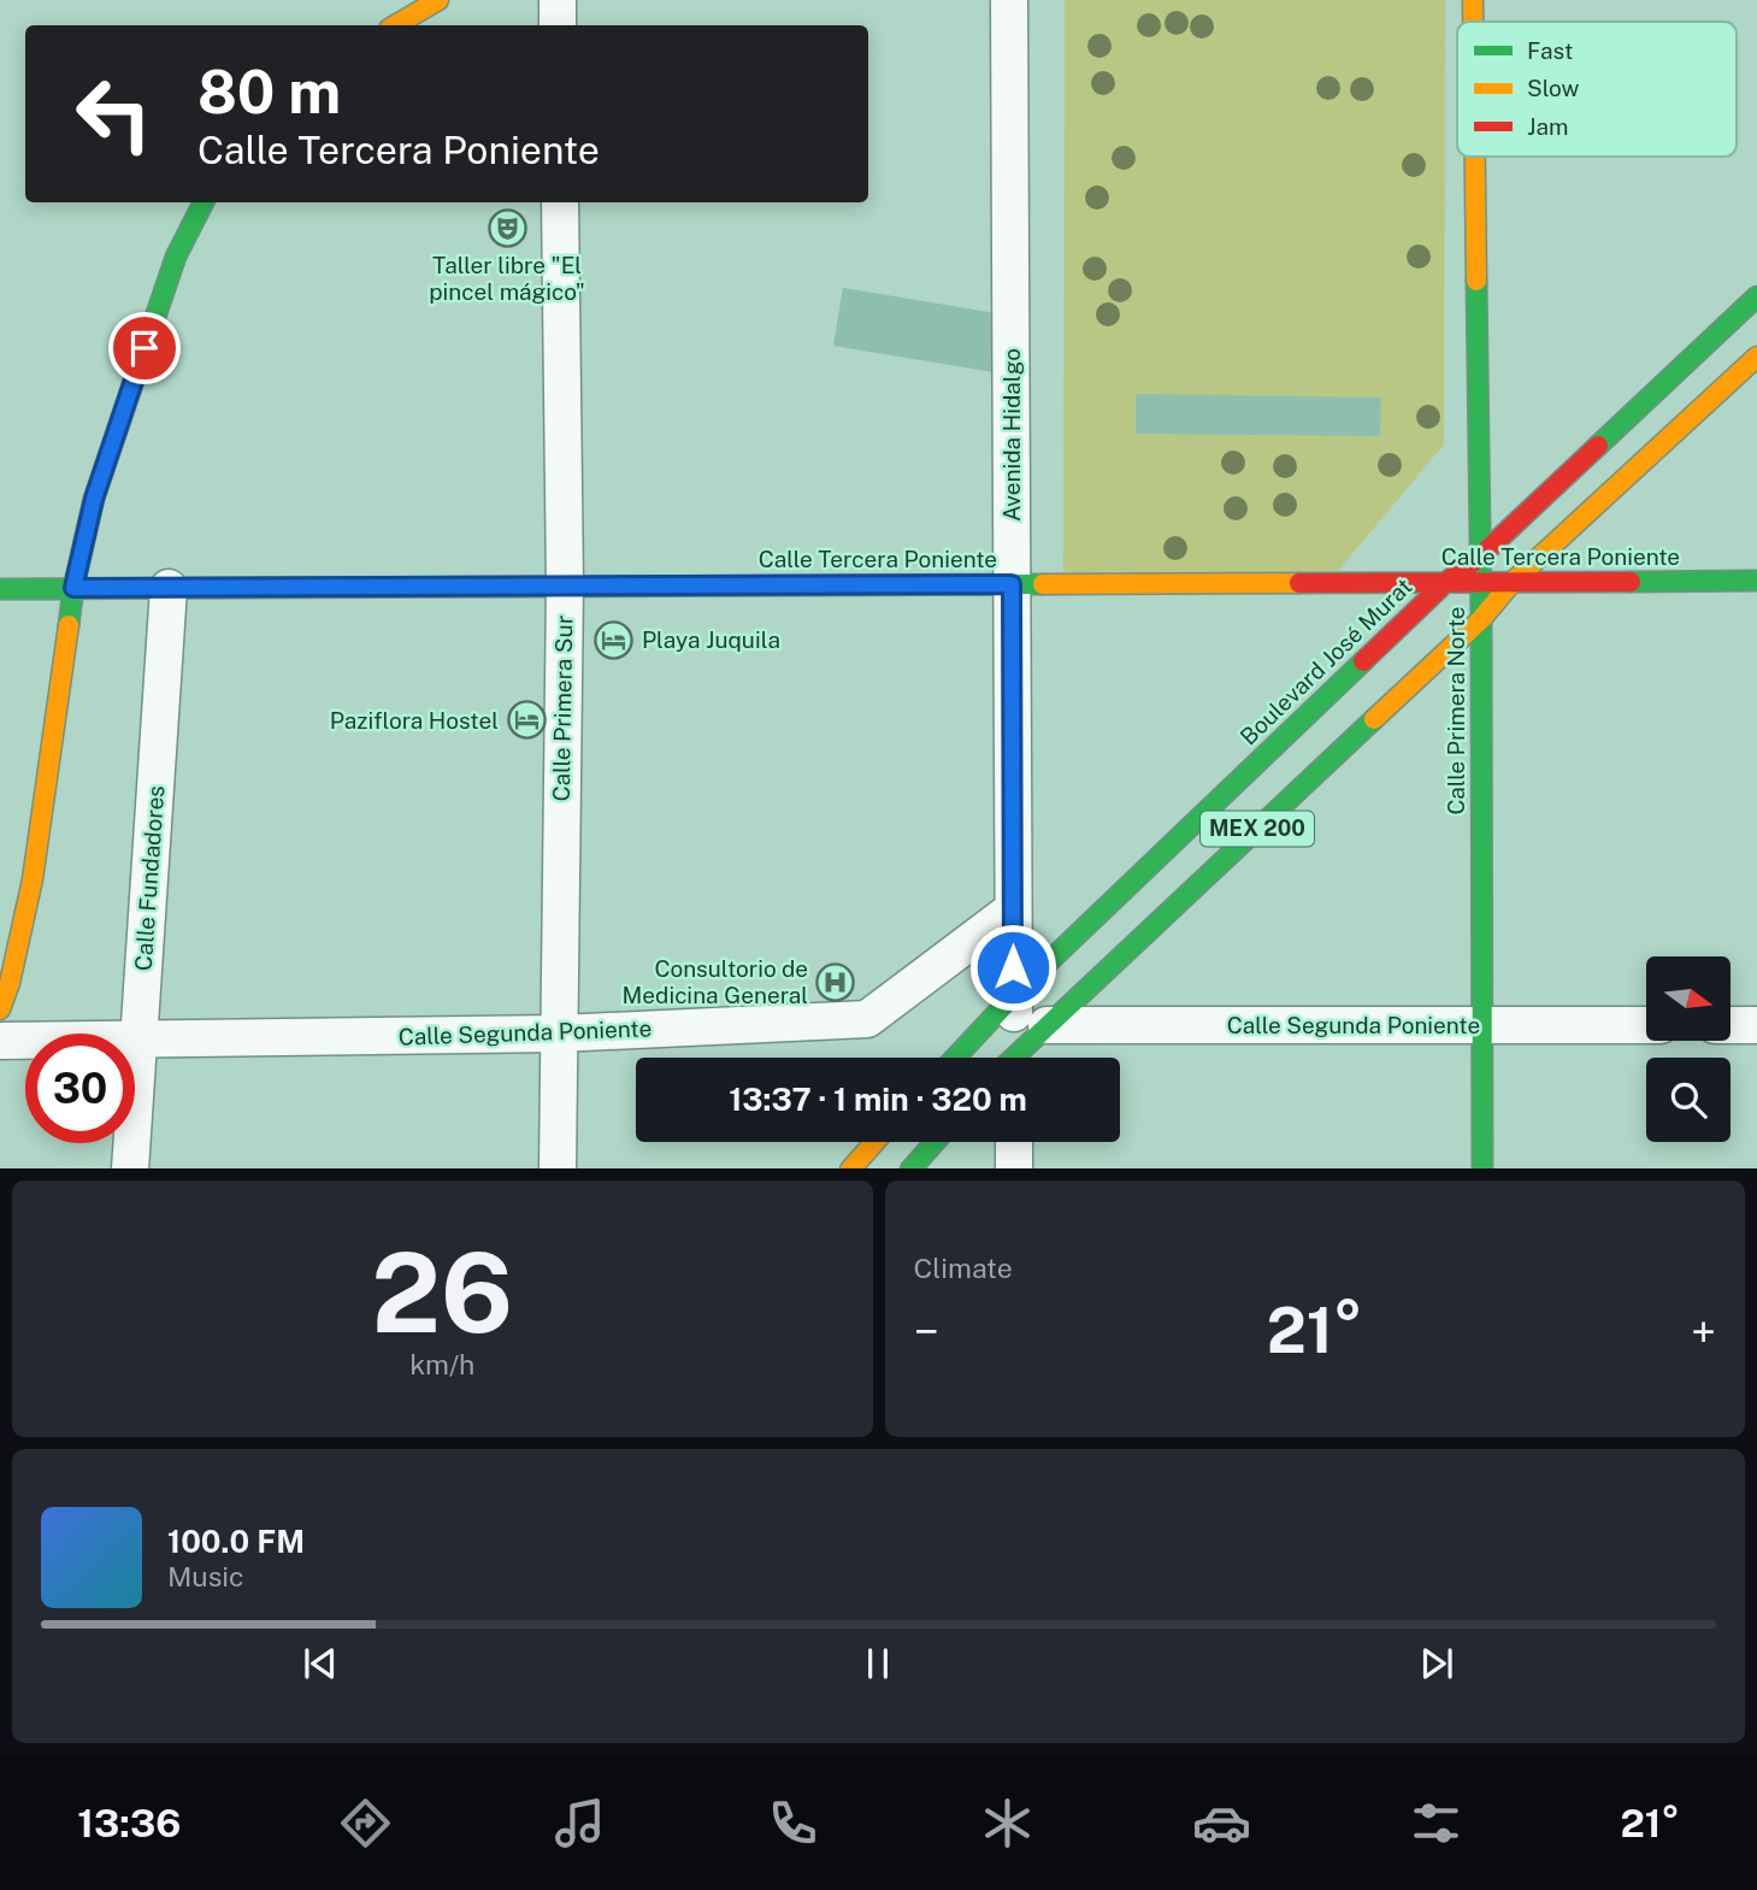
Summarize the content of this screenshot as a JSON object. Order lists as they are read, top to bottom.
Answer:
{
  "streets": {
    "main road": [
      "Calle Tercera Poniente",
      "Boulevard José Murat",
      "Calle Primera Norte",
      "MEX 200"
    ],
    "street": [
      "Avenida Hidalgo",
      "Calle Primera Sur",
      "Calle Fundadores",
      "Calle Segunda Poniente"
    ]
  },
  "crossings": [
    ["Avenida Hidalgo", "Calle Tercera Poniente"],
    ["Avenida Hidalgo", "Boulevard José Murat"],
    ["Avenida Hidalgo", "Calle Segunda Poniente"],
    ["Calle Tercera Poniente", "Boulevard José Murat"],
    ["Calle Tercera Poniente", "Calle Primera Sur"],
    ["Calle Tercera Poniente", "Calle Primera Norte"],
    ["Calle Tercera Poniente", "MEX 200"],
    ["Calle Tercera Poniente", "Calle Fundadores"],
    ["Boulevard José Murat", "Calle Primera Norte"],
    ["Calle Primera Sur", "Calle Segunda Poniente"],
    ["Calle Primera Norte", "MEX 200"],
    ["Calle Primera Norte", "Calle Segunda Poniente"],
    ["MEX 200", "Calle Segunda Poniente"],
    ["Calle Fundadores", "Calle Segunda Poniente"]
  ],
  "places": {
    "theatre": ["Taller libre \"El pincel mágico\""],
    "hotel": ["Playa Juquila", "Paziflora Hostel"],
    "hospital": ["Consultorio de Medicina General"]
  },
  "legend": ["Fast", "Slow", "Jam"],
  "north": "right",
  "page": {
    "turn": ["80 m", "Calle Tercera Poniente"],
    "limit": "30",
    "trip": "13:37 · 1 min · 320 m",
    "tile": [
      ["26", "km/h"],
      "Climate"
    ],
    "heat": ["−", "21°", "+"],
    "song": ["100.0 FM", "Music"],
    "tabs": ["13:36", "21°"]
  }
}
